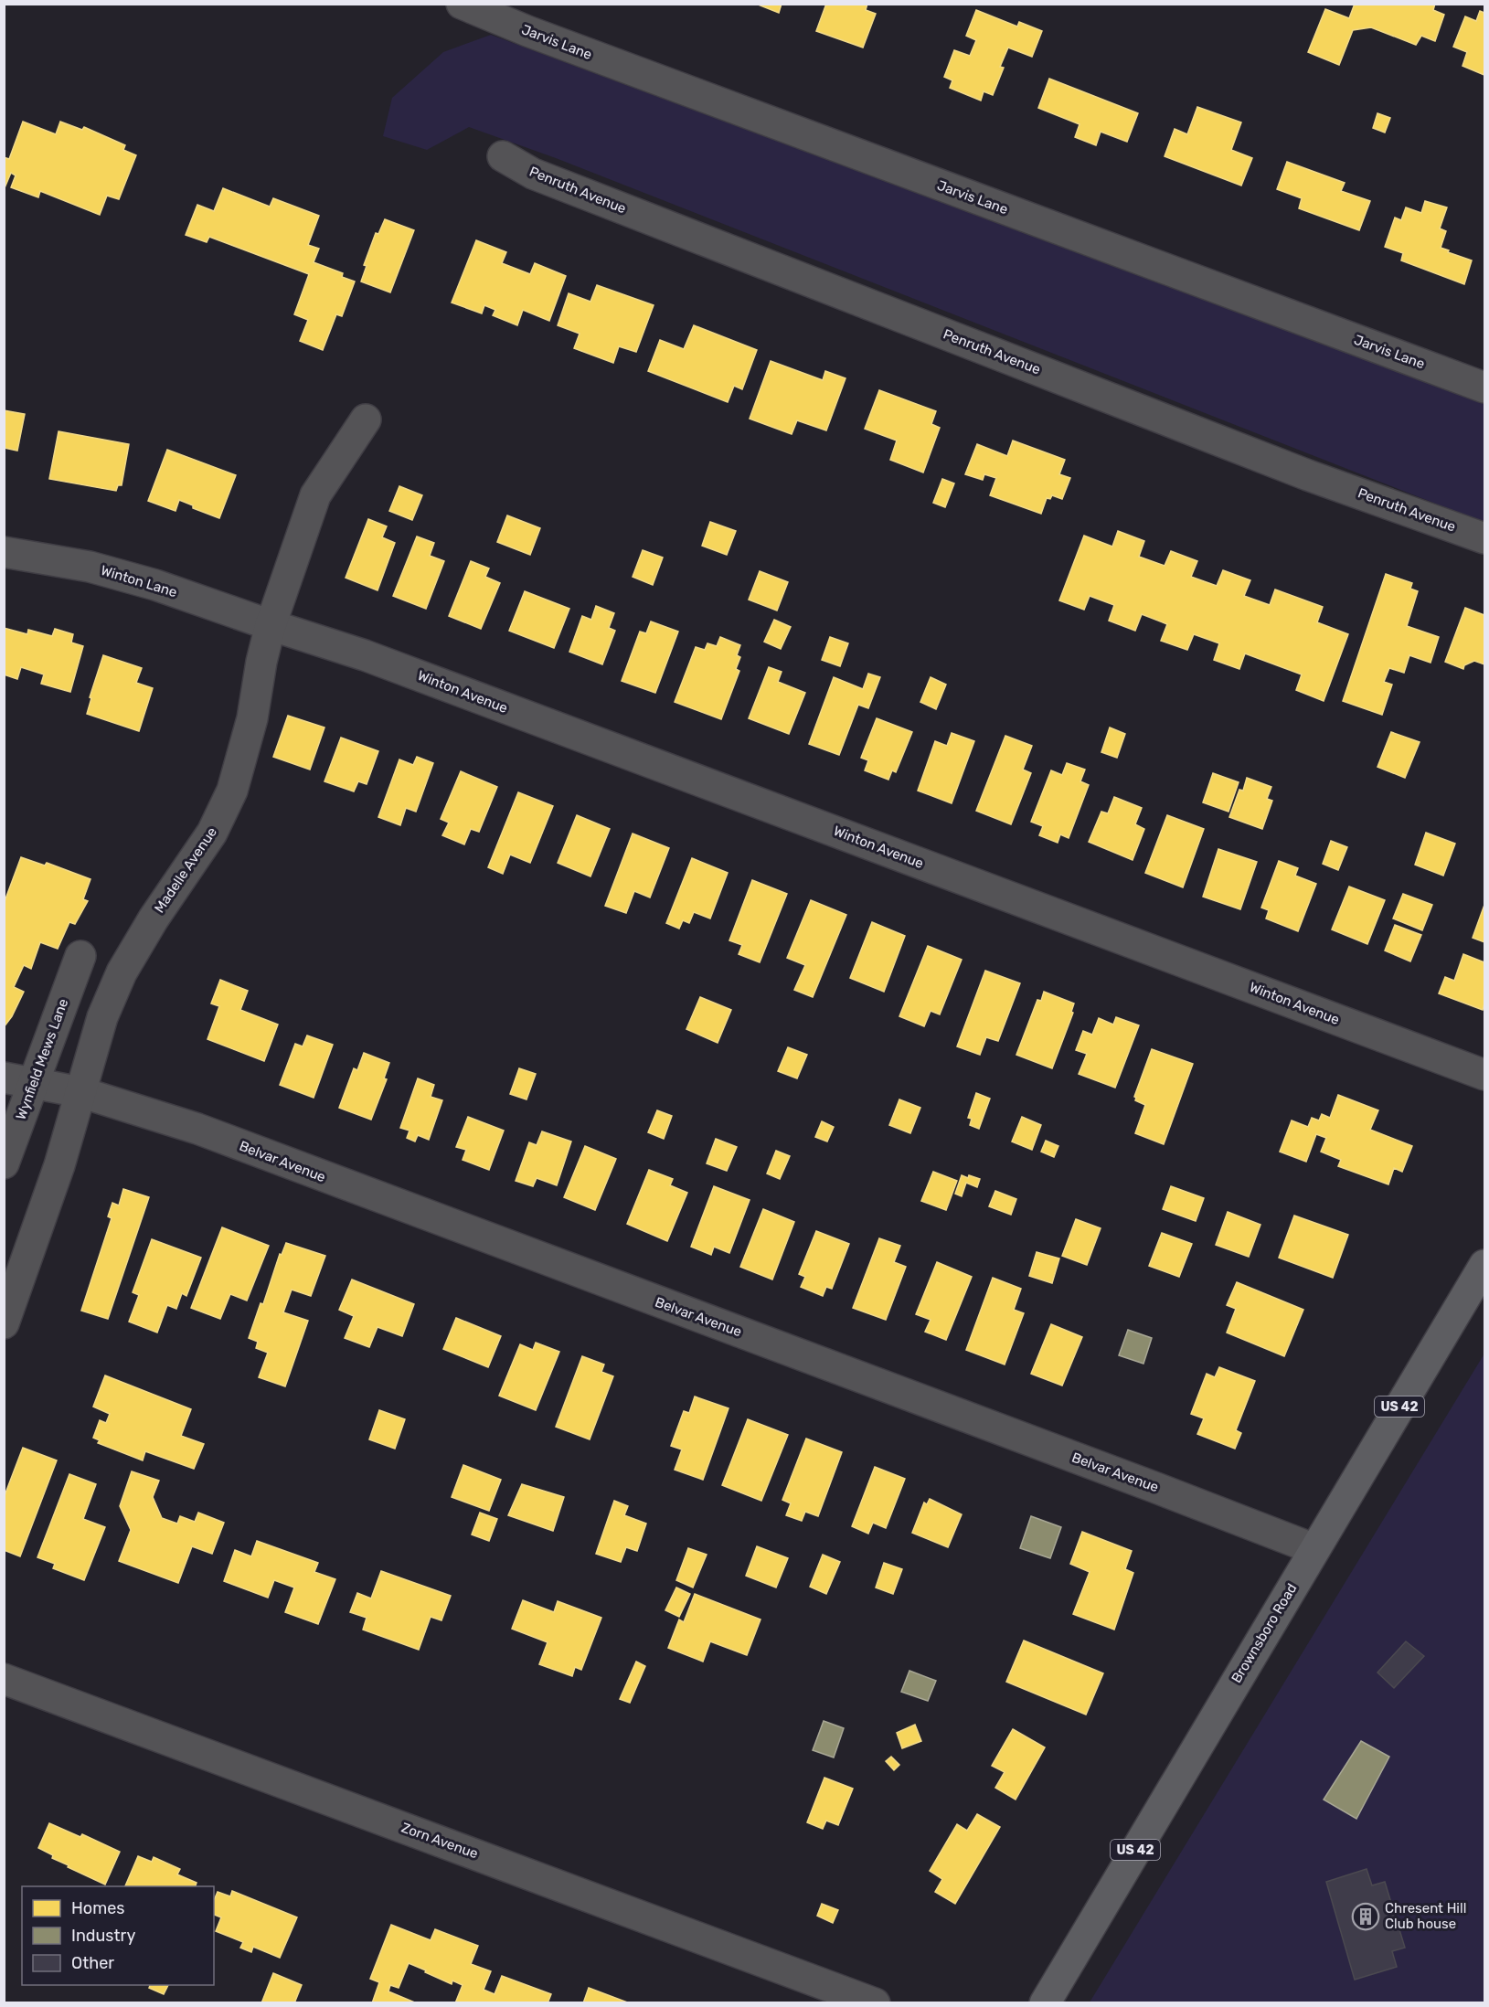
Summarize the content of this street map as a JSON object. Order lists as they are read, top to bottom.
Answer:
{
  "streets": {
    "main road": ["US 42", "Brownsboro Road"],
    "street": [
      "Jarvis Lane",
      "Penruth Avenue",
      "Winton Lane",
      "Winton Avenue",
      "Madelle Avenue",
      "Wynfield Mews Lane",
      "Belvar Avenue",
      "Zorn Avenue"
    ]
  },
  "crossings": [
    ["Winton Lane", "Winton Avenue"],
    ["Winton Lane", "Madelle Avenue"],
    ["Winton Avenue", "Madelle Avenue"],
    ["Madelle Avenue", "Belvar Avenue"],
    ["Wynfield Mews Lane", "Belvar Avenue"],
    ["Belvar Avenue", "Brownsboro Road"]
  ],
  "places": {
    "building": ["Chresent Hill Club house"]
  },
  "legend": ["Homes", "Industry", "Other"]
}
